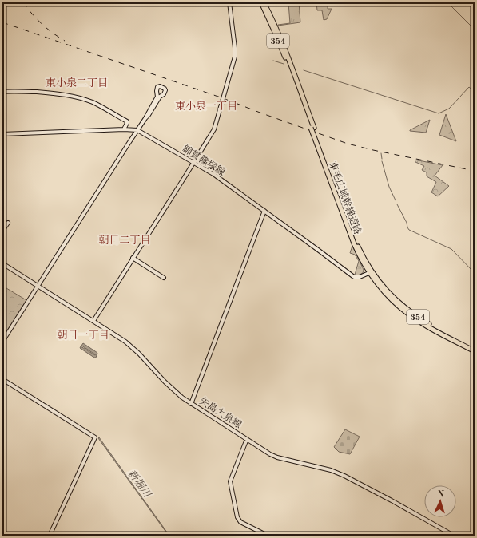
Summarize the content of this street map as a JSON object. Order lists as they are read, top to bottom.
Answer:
{
  "streets": {
    "highway": ["354", "東毛広域幹線道路"],
    "street": ["綿貫篠塚線", "矢島大泉線"]
  },
  "crossings": [
    ["綿貫篠塚線", "東毛広域幹線道路"]
  ],
  "districts": [
    "東小泉二丁目",
    "東小泉一丁目",
    "朝日二丁目",
    "朝日一丁目"
  ],
  "water": ["新堀川"],
  "north": "top"
}
